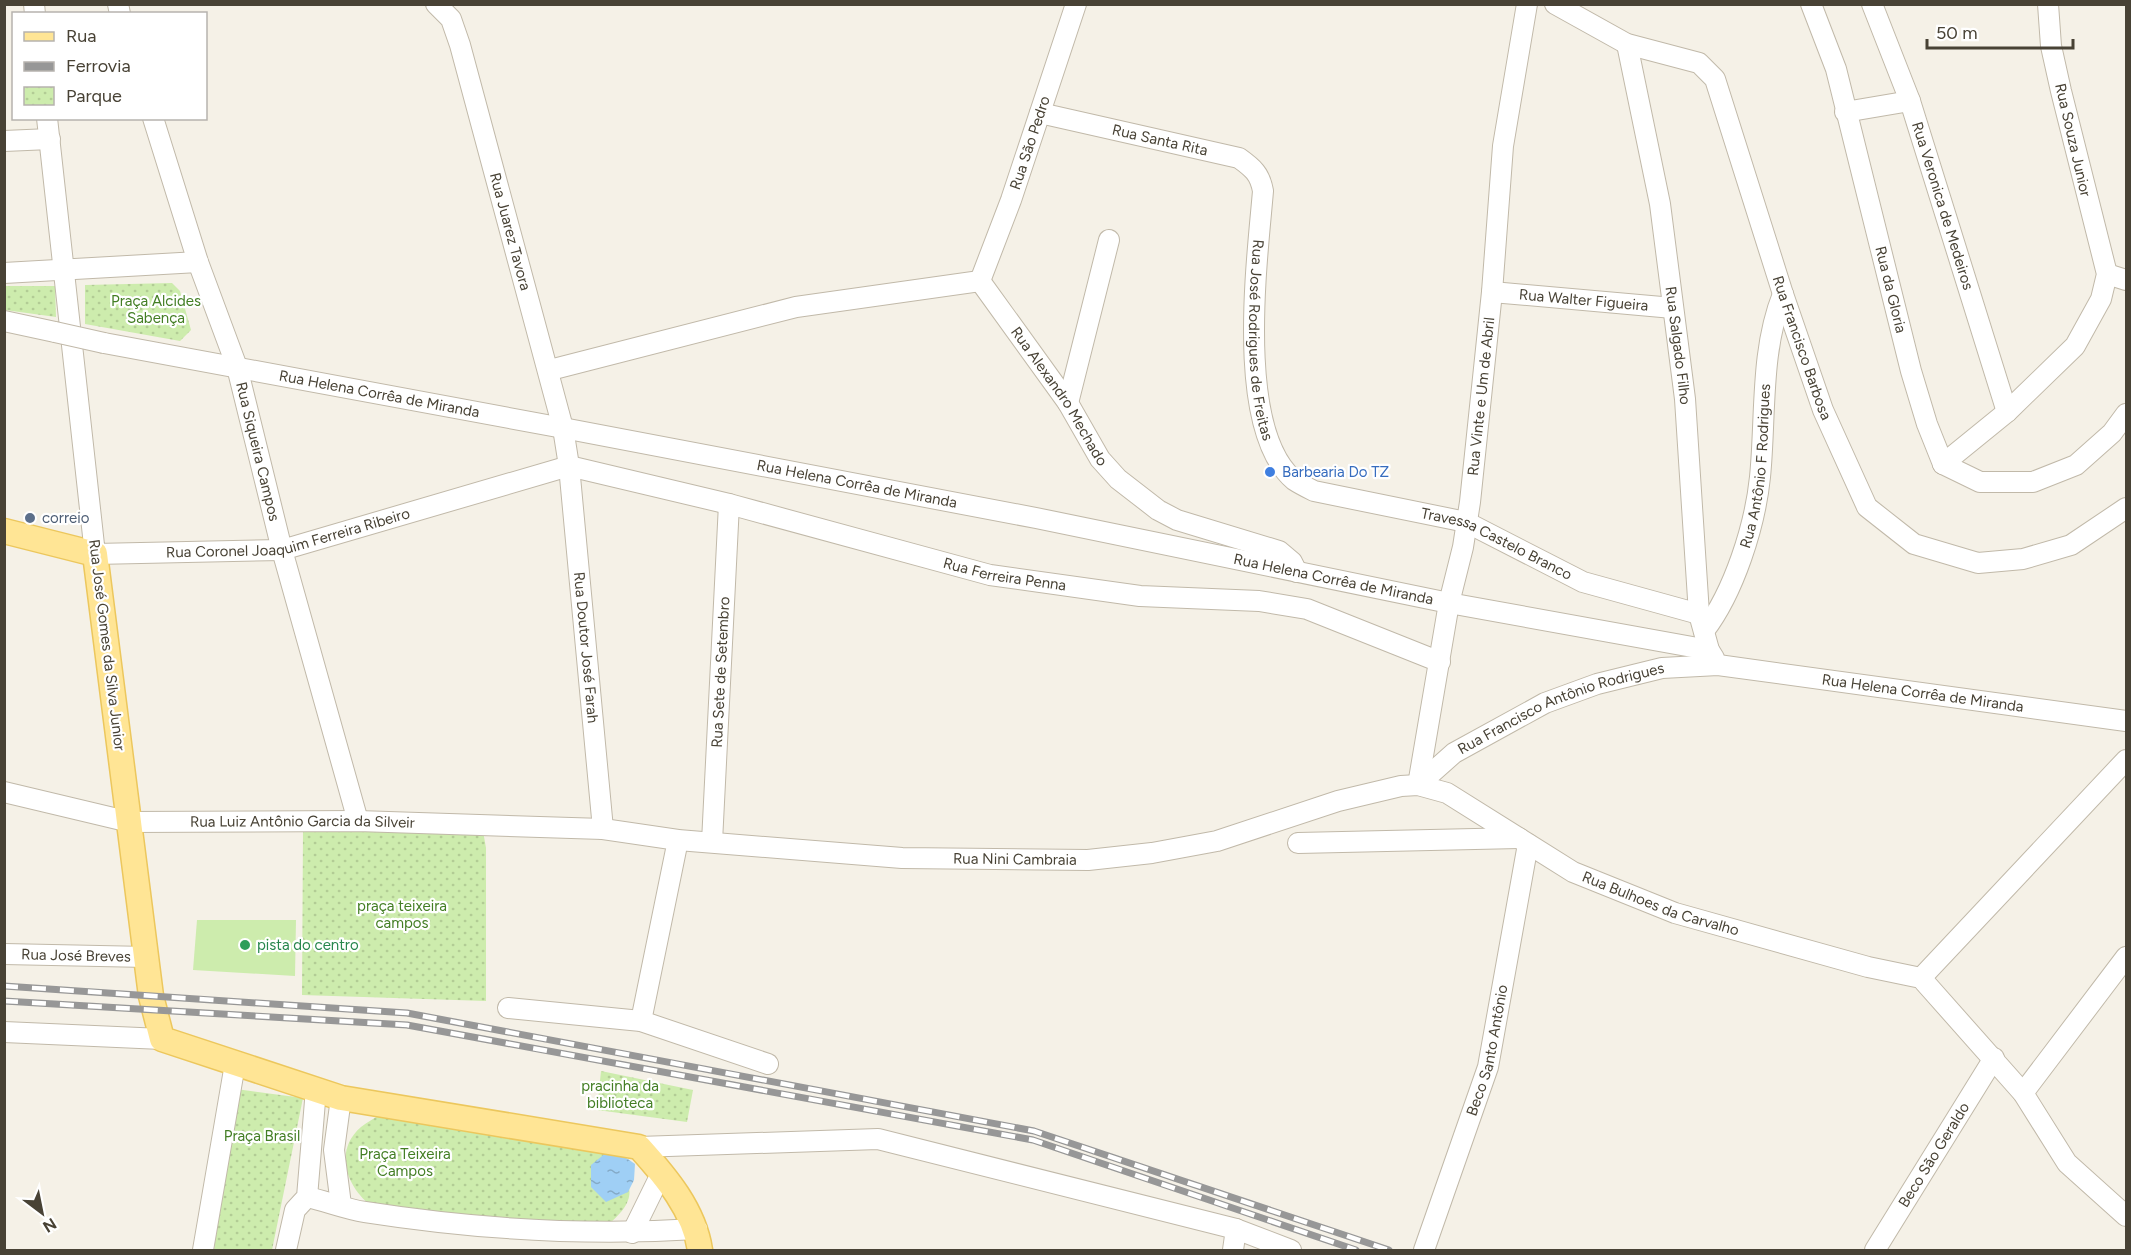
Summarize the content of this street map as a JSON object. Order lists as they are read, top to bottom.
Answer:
{
  "streets": {
    "main road": ["Rua Coronel Joaquim Ferreira Ribeiro", "Rua José Gomes da Silva Junior"],
    "street": [
      "Rua Souza Junior",
      "Rua Santa Rita",
      "Rua São Pedro",
      "Rua Veronica de Medeiros",
      "Rua Juarez Tavora",
      "Rua da Gloria",
      "Rua Walter Figueira",
      "Rua José Rodrigues de Freitas",
      "Rua Salgado Filho",
      "Rua Francisco Barbosa",
      "Rua Helena Corrêa de Miranda",
      "Rua Alexandro Mechado",
      "Rua Vinte e Um de Abril",
      "Rua Siqueira Campos",
      "Rua Antônio F Rodrigues",
      "Travessa Castelo Branco",
      "Rua Ferreira Penna",
      "Rua Doutor José Farah",
      "Rua Sete de Setembro",
      "Rua Francisco Antônio Rodrigues",
      "Rua Luiz Antônio Garcia da Silveir",
      "Rua Nini Cambraia",
      "Rua Bulhoes da Carvalho",
      "Rua José Breves",
      "Beco Santo Antônio",
      "Beco São Geraldo"
    ]
  },
  "crossings": [
    ["Rua Souza Junior", "Rua Veronica de Medeiros"],
    ["Rua Souza Junior", "Rua da Gloria"],
    ["Rua Santa Rita", "Rua São Pedro"],
    ["Rua Santa Rita", "Rua José Rodrigues de Freitas"],
    ["Rua São Pedro", "Rua Alexandro Mechado"],
    ["Rua Juarez Tavora", "Rua Helena Corrêa de Miranda"],
    ["Rua Juarez Tavora", "Rua Coronel Joaquim Ferreira Ribeiro"],
    ["Rua Juarez Tavora", "Rua Ferreira Penna"],
    ["Rua Juarez Tavora", "Rua Doutor José Farah"],
    ["Rua Walter Figueira", "Rua Salgado Filho"],
    ["Rua Walter Figueira", "Rua Vinte e Um de Abril"],
    ["Rua José Rodrigues de Freitas", "Travessa Castelo Branco"],
    ["Rua Salgado Filho", "Rua Francisco Barbosa"],
    ["Rua Salgado Filho", "Rua Helena Corrêa de Miranda"],
    ["Rua Salgado Filho", "Rua Antônio F Rodrigues"],
    ["Rua Salgado Filho", "Travessa Castelo Branco"],
    ["Rua Salgado Filho", "Rua Francisco Antônio Rodrigues"],
    ["Rua Francisco Barbosa", "Rua Antônio F Rodrigues"],
    ["Rua Helena Corrêa de Miranda", "Rua Alexandro Mechado"],
    ["Rua Helena Corrêa de Miranda", "Rua Vinte e Um de Abril"],
    ["Rua Helena Corrêa de Miranda", "Rua Siqueira Campos"],
    ["Rua Helena Corrêa de Miranda", "Rua Antônio F Rodrigues"],
    ["Rua Helena Corrêa de Miranda", "Travessa Castelo Branco"],
    ["Rua Helena Corrêa de Miranda", "Rua Francisco Antônio Rodrigues"],
    ["Rua Vinte e Um de Abril", "Travessa Castelo Branco"],
    ["Rua Vinte e Um de Abril", "Rua Ferreira Penna"],
    ["Rua Vinte e Um de Abril", "Rua Francisco Antônio Rodrigues"],
    ["Rua Vinte e Um de Abril", "Rua Nini Cambraia"],
    ["Rua Vinte e Um de Abril", "Rua Bulhoes da Carvalho"],
    ["Rua Siqueira Campos", "Rua Coronel Joaquim Ferreira Ribeiro"],
    ["Rua Siqueira Campos", "Rua Luiz Antônio Garcia da Silveir"],
    ["Rua Antônio F Rodrigues", "Travessa Castelo Branco"],
    ["Rua Antônio F Rodrigues", "Rua Francisco Antônio Rodrigues"],
    ["Rua Coronel Joaquim Ferreira Ribeiro", "Rua Ferreira Penna"],
    ["Rua Coronel Joaquim Ferreira Ribeiro", "Rua José Gomes da Silva Junior"],
    ["Rua Coronel Joaquim Ferreira Ribeiro", "Rua Doutor José Farah"],
    ["Travessa Castelo Branco", "Rua Francisco Antônio Rodrigues"],
    ["Rua Ferreira Penna", "Rua Doutor José Farah"],
    ["Rua Ferreira Penna", "Rua Sete de Setembro"],
    ["Rua José Gomes da Silva Junior", "Rua Luiz Antônio Garcia da Silveir"],
    ["Rua José Gomes da Silva Junior", "Rua José Breves"],
    ["Rua Doutor José Farah", "Rua Luiz Antônio Garcia da Silveir"],
    ["Rua Doutor José Farah", "Rua Nini Cambraia"],
    ["Rua Sete de Setembro", "Rua Nini Cambraia"],
    ["Rua Francisco Antônio Rodrigues", "Rua Nini Cambraia"],
    ["Rua Francisco Antônio Rodrigues", "Rua Bulhoes da Carvalho"],
    ["Rua Luiz Antônio Garcia da Silveir", "Rua Nini Cambraia"],
    ["Rua Nini Cambraia", "Rua Bulhoes da Carvalho"],
    ["Rua Bulhoes da Carvalho", "Beco Santo Antônio"]
  ],
  "parks": [
    "Praça Alcides Sabença",
    "praça teixeira campos",
    "pracinha da biblioteca",
    "Praça Brasil",
    "Praça Teixeira Campos"
  ],
  "places": ["Barbearia Do TZ", "correio", "pista do centro"],
  "legend": ["Rua", "Ferrovia", "Parque"],
  "scale_bar": "50 m",
  "north": "bottom right"
}
